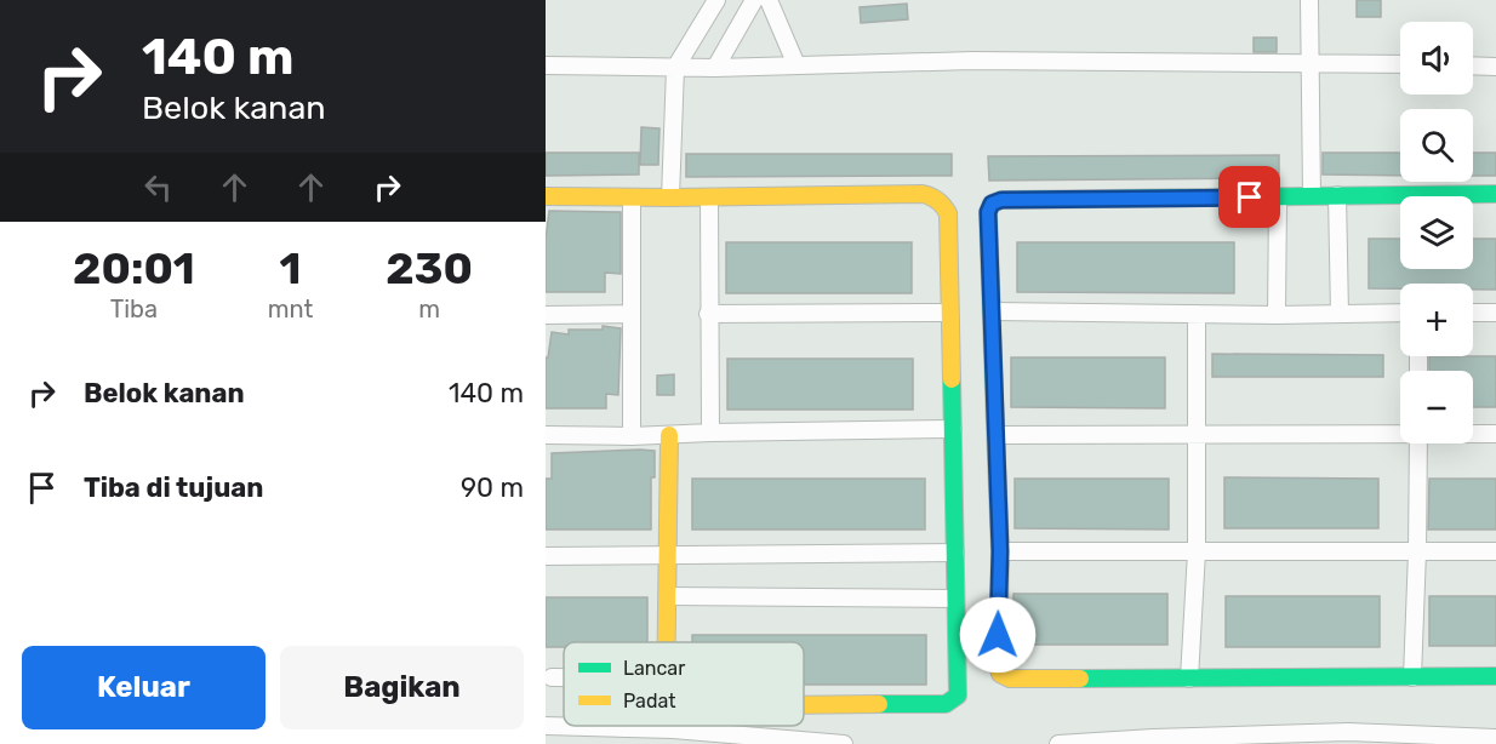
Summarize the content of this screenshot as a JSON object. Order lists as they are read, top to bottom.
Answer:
{
  "legend": ["Lancar", "Padat"],
  "page": {
    "turn": ["140 m", "Belok kanan"],
    "map_buttons": ["+", "−"],
    "eta": [
      "20:01",
      "Tiba",
      "1",
      "mnt",
      "230",
      "m"
    ],
    "list": [
      {
        "name": "Belok kanan",
        "value": "140 m"
      },
      {
        "name": "Tiba di tujuan",
        "value": "90 m"
      }
    ],
    "buttons": ["Keluar", "Bagikan"]
  }
}
